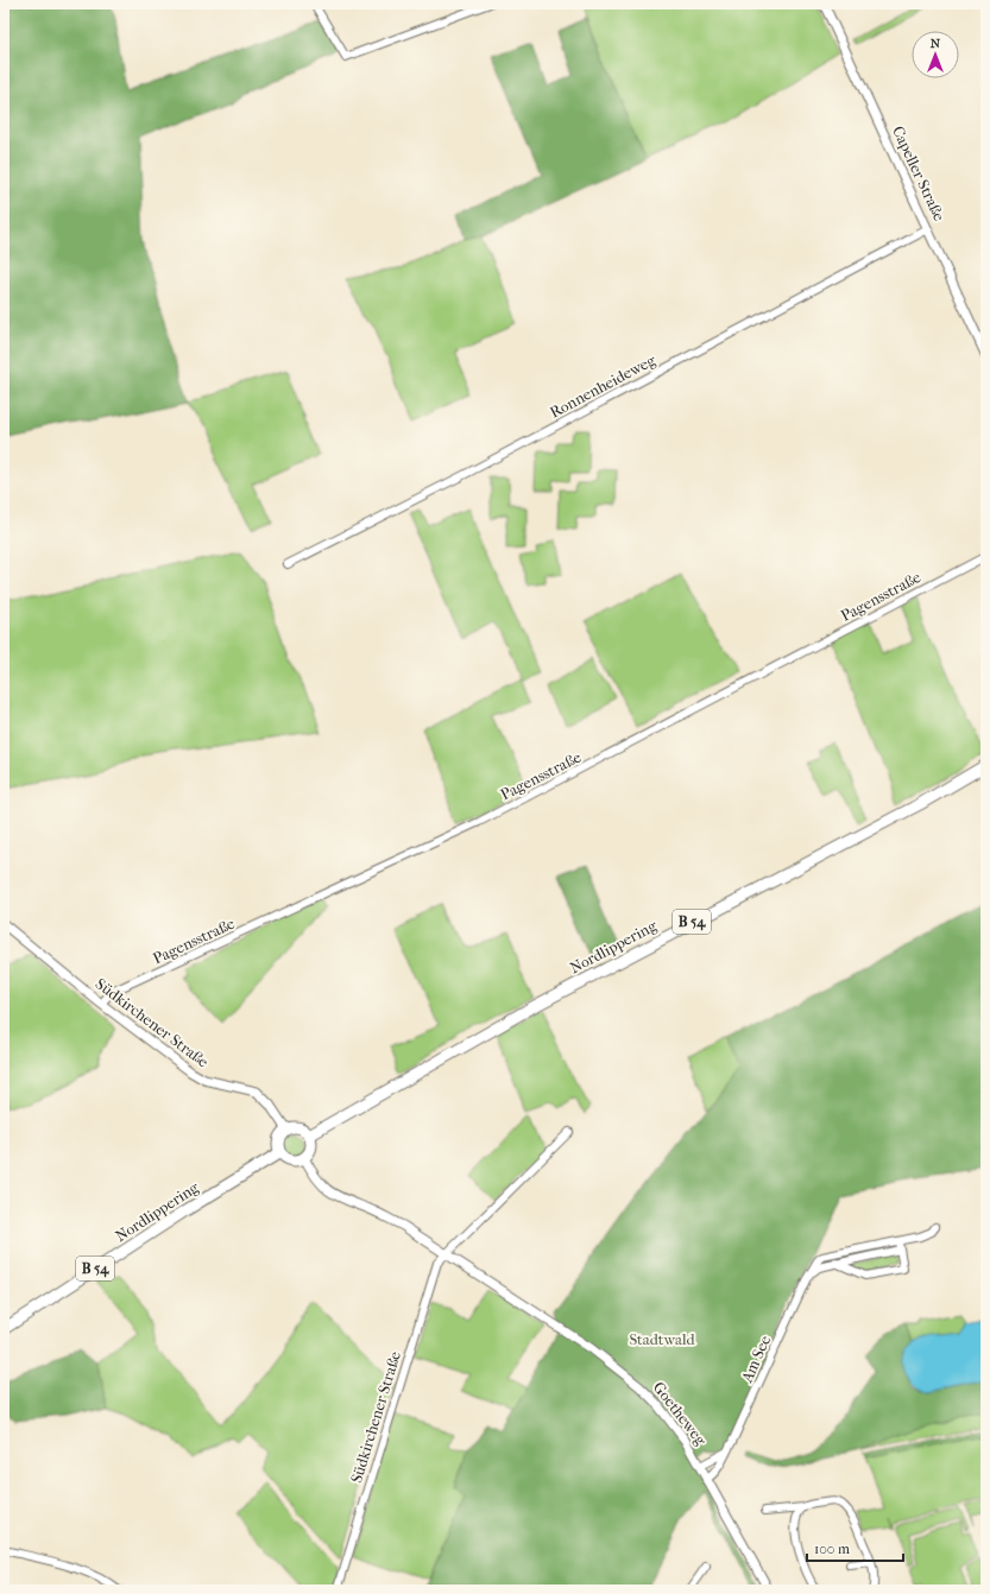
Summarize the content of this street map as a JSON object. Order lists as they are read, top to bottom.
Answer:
{
  "streets": {
    "main road": ["B 54", "Nordlippering"],
    "street": [
      "Capeller Straße",
      "Ronnenheideweg",
      "Pagensstraße",
      "Südkirchener Straße",
      "Am See",
      "Goetheweg"
    ]
  },
  "crossings": [
    ["Capeller Straße", "Ronnenheideweg"],
    ["Pagensstraße", "Südkirchener Straße"],
    ["Nordlippering", "Südkirchener Straße"],
    ["Südkirchener Straße", "Goetheweg"],
    ["Am See", "Goetheweg"]
  ],
  "parks": ["Stadtwald"],
  "scale_bar": "100 m",
  "north": "top"
}
